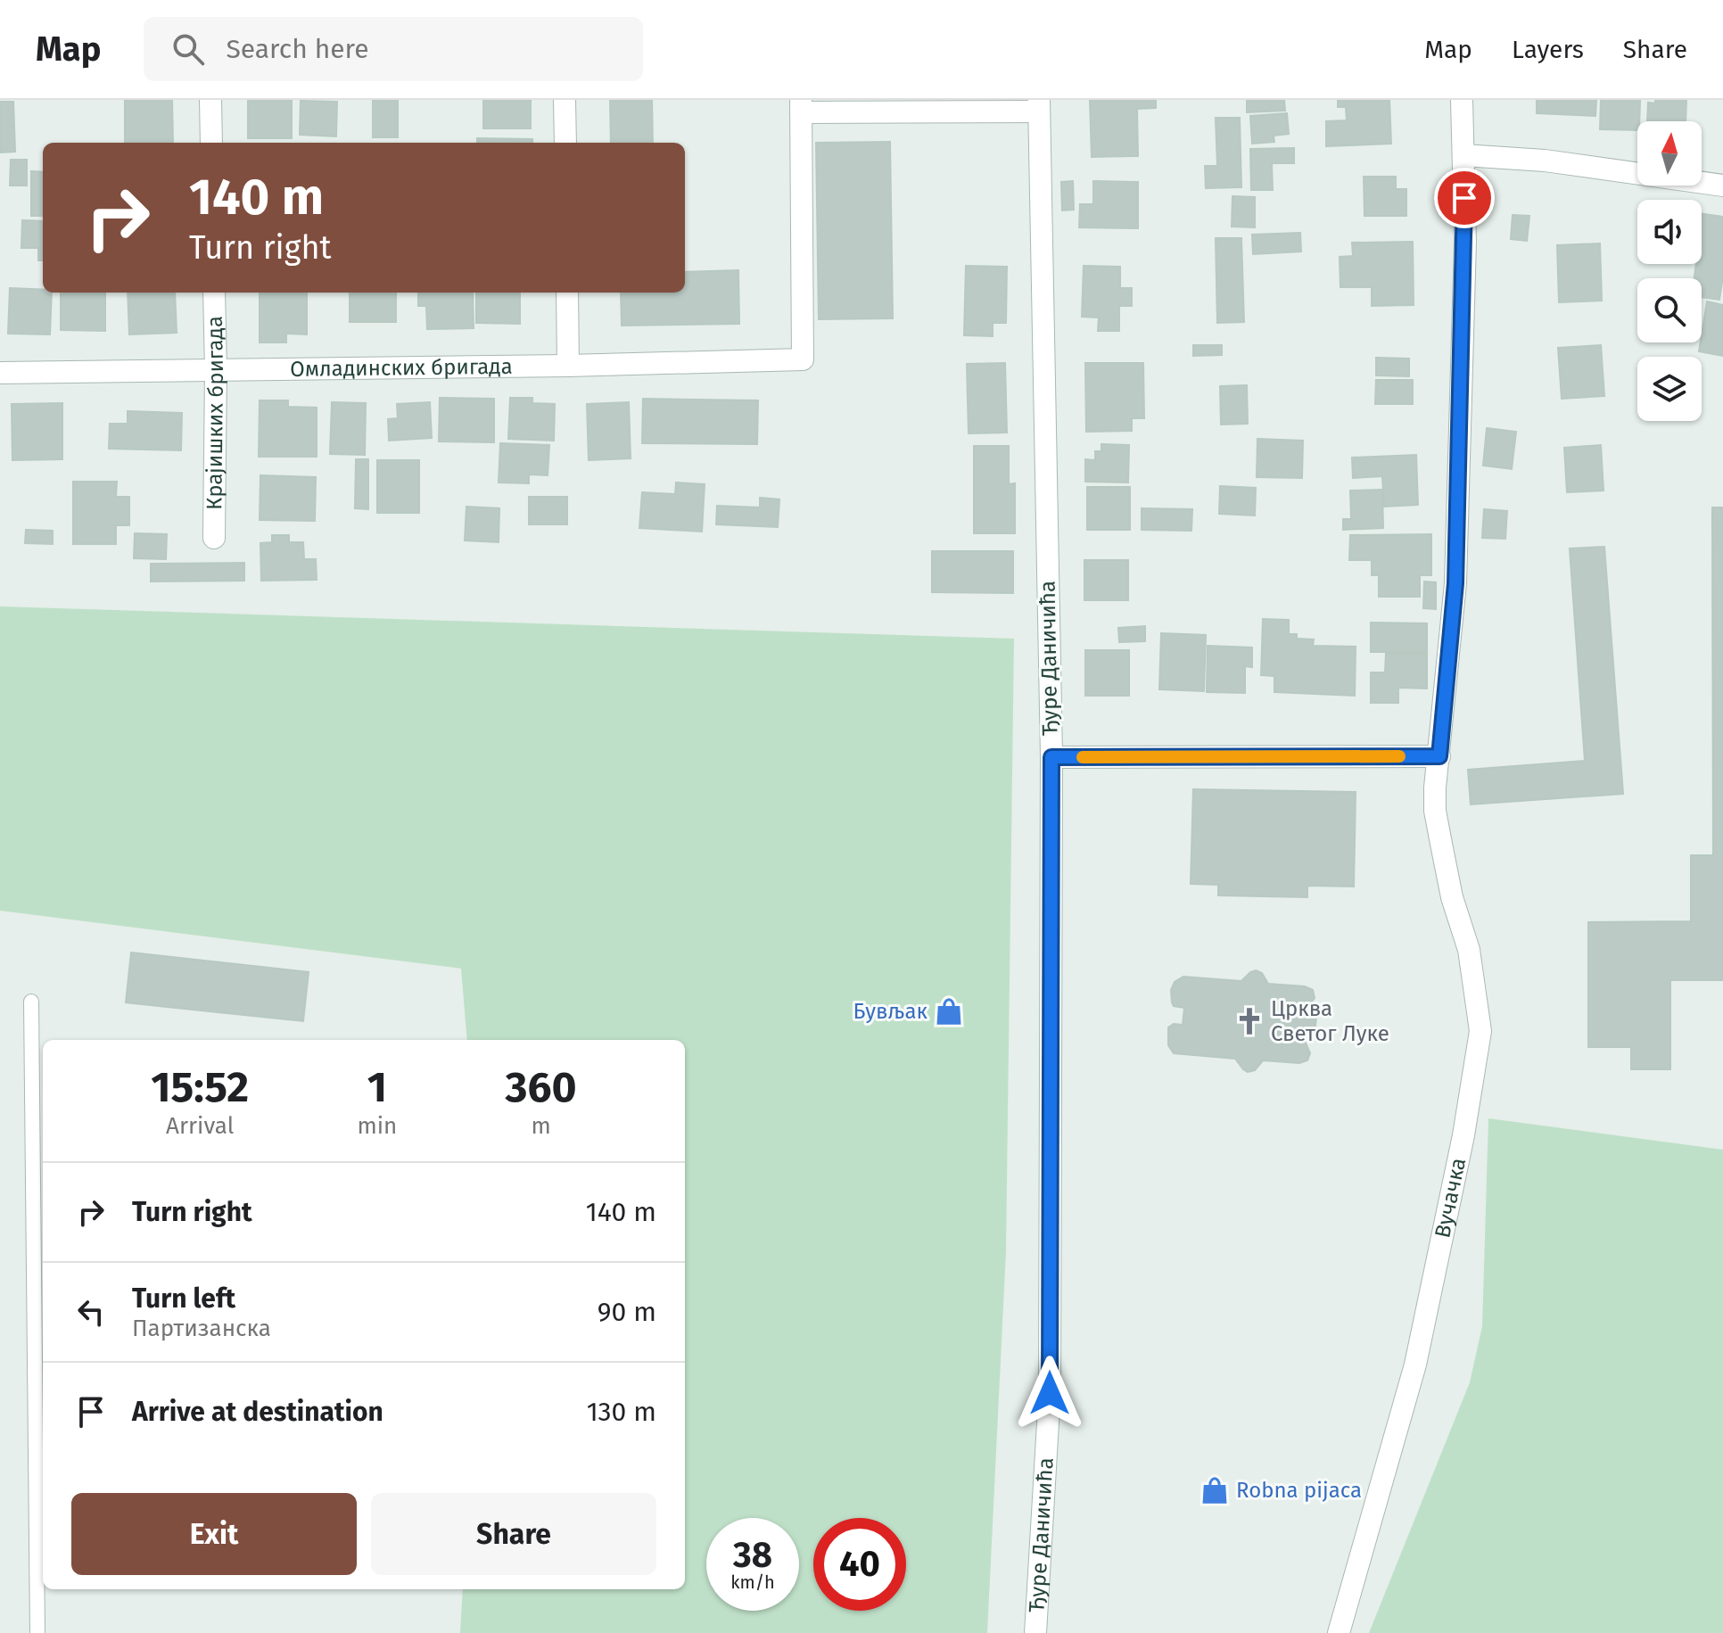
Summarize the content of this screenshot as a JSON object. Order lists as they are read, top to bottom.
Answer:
{
  "streets": {
    "street": [
      "Омладинских бригада",
      "Крајишких бригада",
      "Ђуре Даничића",
      "Вучачка"
    ]
  },
  "crossings": [
    ["Омладинских бригада", "Крајишких бригада"],
    ["Омладинских бригада", "Ђуре Даничића"]
  ],
  "places": {
    "shop": ["Бувљак", "Robna pijaca"],
    "church": ["Црква Светог Луке"]
  },
  "north": "top",
  "page": {
    "header": "Map",
    "search": "Search here",
    "nav": ["Map", "Layers", "Share"],
    "turn": ["140 m", "Turn right"],
    "eta": [
      "15:52",
      "Arrival",
      "1",
      "min",
      "360",
      "m"
    ],
    "list": [
      {
        "name": "Turn right",
        "value": "140 m"
      },
      {
        "name": "Turn left",
        "note": "Партизанска",
        "value": "90 m"
      },
      {
        "name": "Arrive at destination",
        "value": "130 m"
      }
    ],
    "buttons": ["Exit", "Share"],
    "speed": "38 km/h",
    "limit": "40"
  }
}
